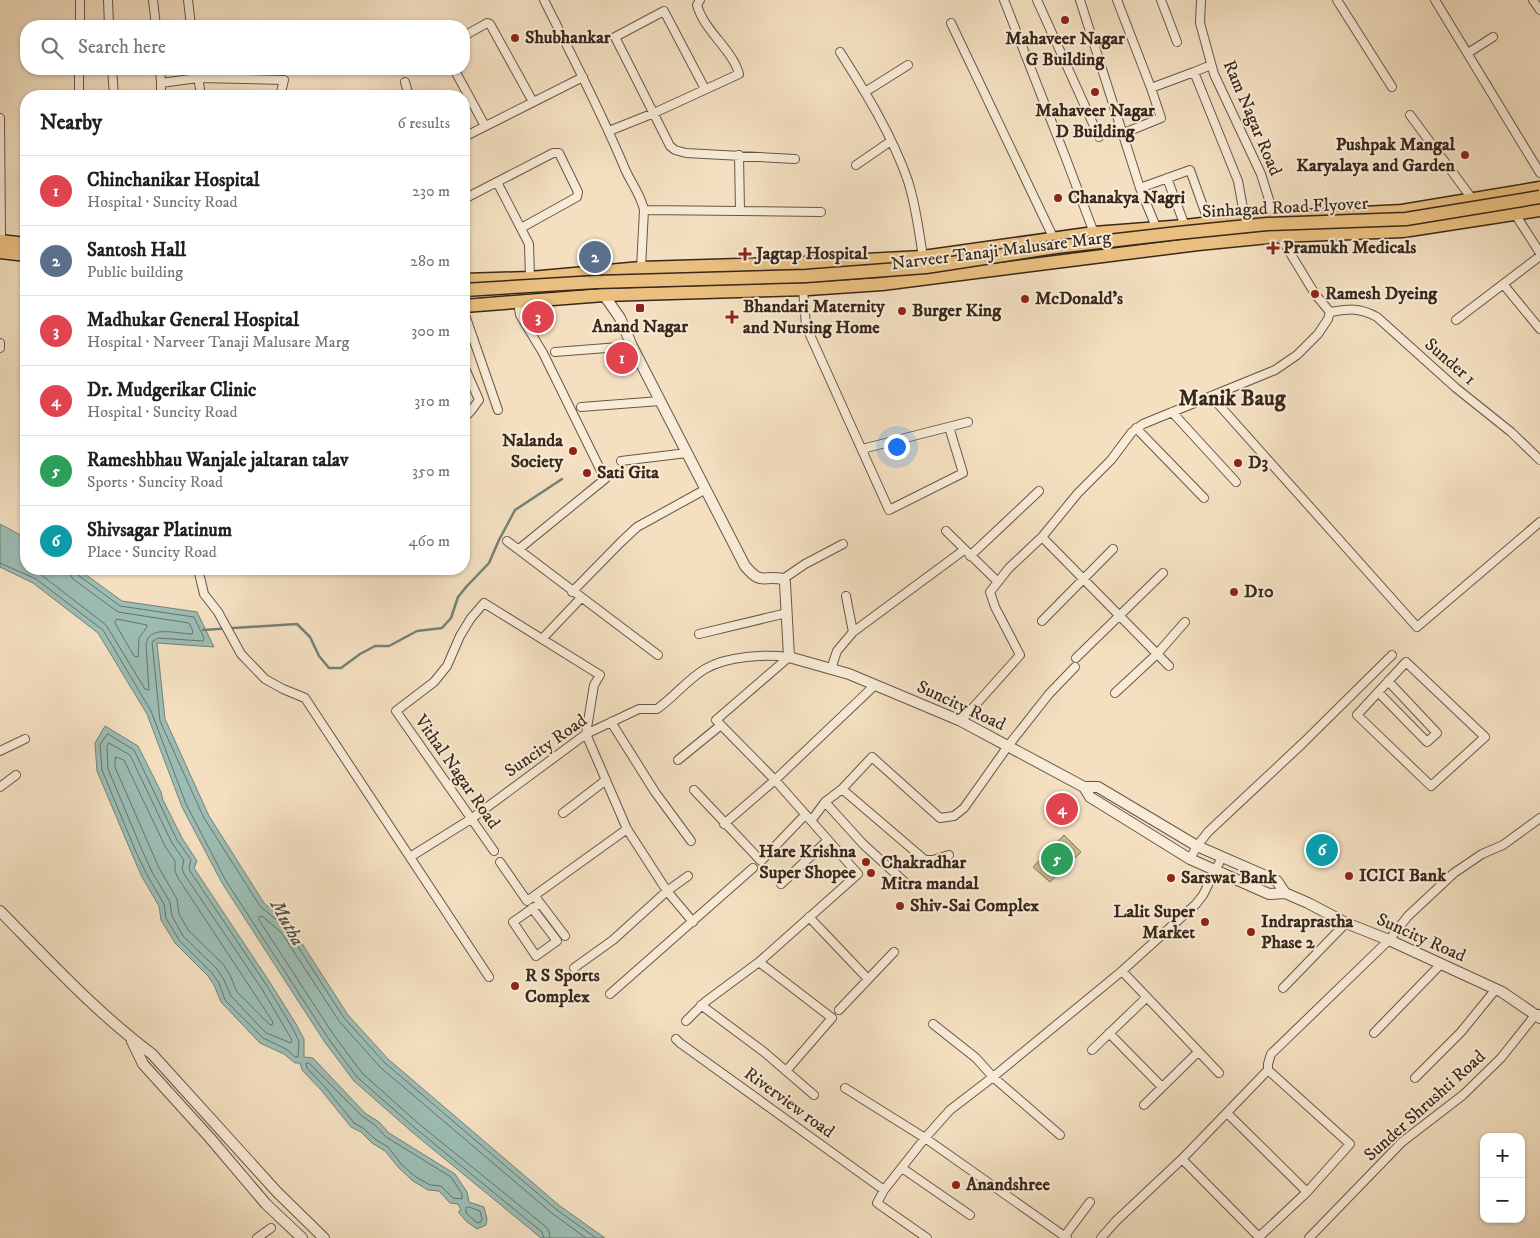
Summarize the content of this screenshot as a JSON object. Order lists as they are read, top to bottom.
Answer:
{
  "streets": {
    "main road": ["Sinhagad Road Flyover", "Narveer Tanaji Malusare Marg"],
    "street": [
      "Ram Nagar Road",
      "Sunder 1",
      "Suncity Road",
      "Vithal Nagar Road",
      "Riverview road",
      "Sunder Shrushti Road"
    ]
  },
  "crossings": [
    ["Ram Nagar Road", "Narveer Tanaji Malusare Marg"],
    ["Ram Nagar Road", "Sunder 1"],
    ["Suncity Road", "Vithal Nagar Road"],
    ["Suncity Road", "Sunder Shrushti Road"]
  ],
  "districts": ["Manik Baug"],
  "water": ["Mutha"],
  "places": {
    "other": [
      "Mahaveer Nagar G Building",
      "Shubhankar",
      "Mahaveer Nagar D Building",
      "Pushpak Mangal Karyalaya and Garden",
      "Chanakya Nagri",
      "Ramesh Dyeing",
      "McDonald's",
      "Burger King",
      "Nalanda Society",
      "D3",
      "Sati Gita",
      "D10",
      "Hare Krishna Super Shopee",
      "Chakradhar Mitra mandal",
      "ICICI Bank",
      "Sarswat Bank",
      "Shiv-Sai Complex",
      "Lalit Super Market",
      "Indraprastha Phase 2",
      "R S Sports Complex",
      "Anandshree"
    ],
    "health": ["Pramukh Medicals", "Jagtap Hospital", "Bhandari Maternity and Nursing Home"],
    "transit": ["Anand Nagar"]
  },
  "page": {
    "search": "Search here",
    "heading": ["Nearby", "6 results"],
    "list": [
      {
        "mark": "1",
        "name": "Chinchanikar Hospital",
        "note": "Hospital · Suncity Road",
        "value": "230 m"
      },
      {
        "mark": "2",
        "name": "Santosh Hall",
        "note": "Public building",
        "value": "280 m"
      },
      {
        "mark": "3",
        "name": "Madhukar General Hospital",
        "note": "Hospital · Narveer Tanaji Malusare Marg",
        "value": "300 m"
      },
      {
        "mark": "4",
        "name": "Dr. Mudgerikar Clinic",
        "note": "Hospital · Suncity Road",
        "value": "310 m"
      },
      {
        "mark": "5",
        "name": "Rameshbhau Wanjale jaltaran talav",
        "note": "Sports · Suncity Road",
        "value": "350 m"
      },
      {
        "mark": "6",
        "name": "Shivsagar Platinum",
        "note": "Place · Suncity Road",
        "value": "460 m"
      }
    ],
    "pins": [
      "2",
      "3",
      "1",
      "4",
      "6",
      "5"
    ],
    "map_buttons": ["+", "−"]
  }
}
